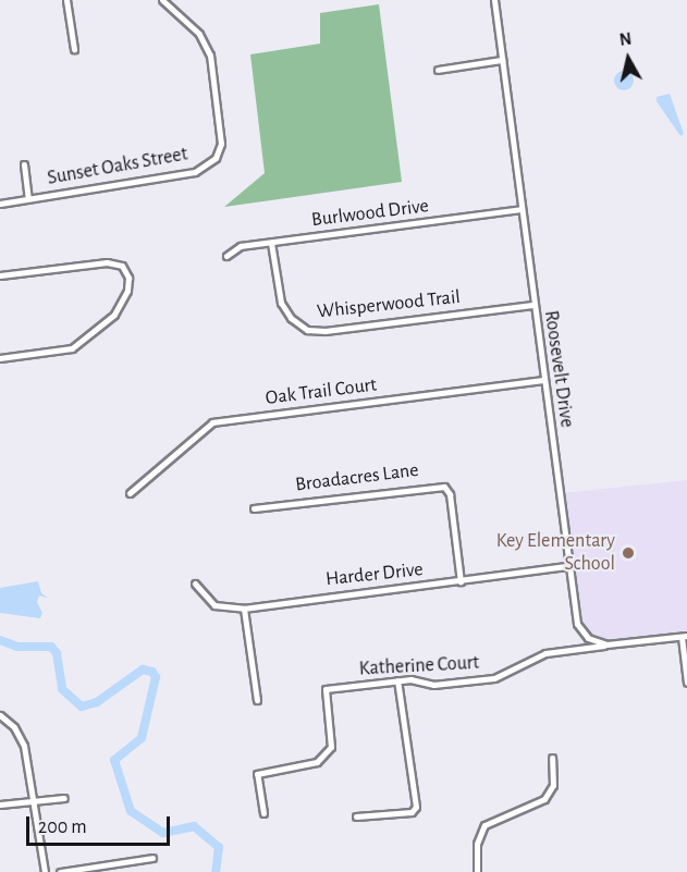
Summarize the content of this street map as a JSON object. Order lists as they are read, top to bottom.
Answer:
{
  "streets": {
    "street": [
      "Sunset Oaks Street",
      "Burlwood Drive",
      "Whisperwood Trail",
      "Roosevelt Drive",
      "Oak Trail Court",
      "Broadacres Lane",
      "Harder Drive",
      "Katherine Court"
    ]
  },
  "crossings": [
    ["Burlwood Drive", "Whisperwood Trail"],
    ["Burlwood Drive", "Roosevelt Drive"],
    ["Whisperwood Trail", "Roosevelt Drive"],
    ["Roosevelt Drive", "Oak Trail Court"],
    ["Roosevelt Drive", "Harder Drive"],
    ["Roosevelt Drive", "Katherine Court"],
    ["Broadacres Lane", "Harder Drive"]
  ],
  "places": ["Key Elementary School"],
  "scale_bar": "200 m",
  "north": "top"
}
